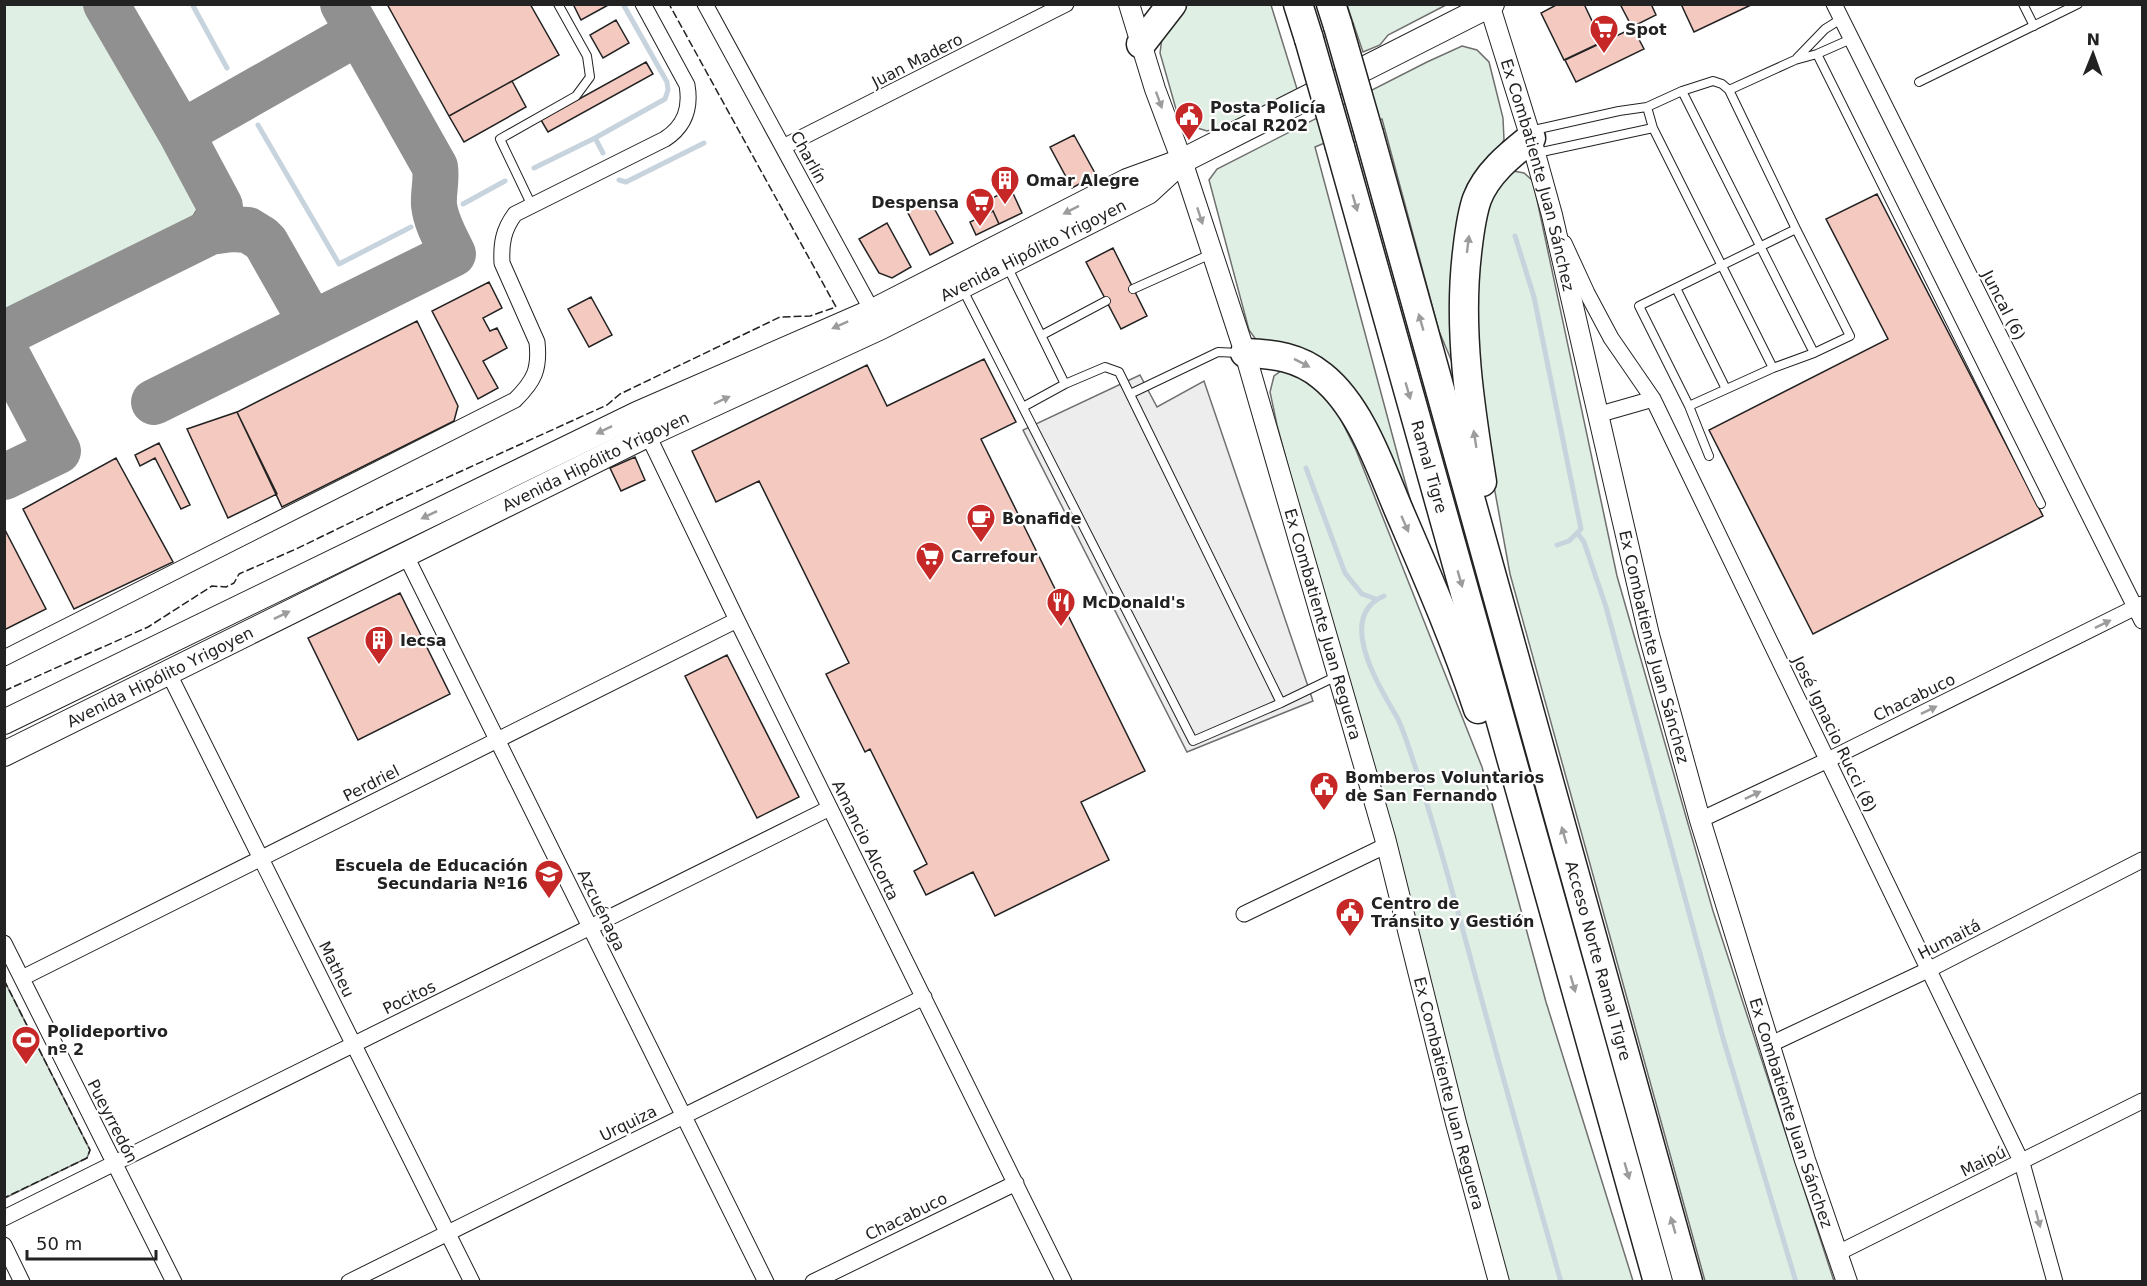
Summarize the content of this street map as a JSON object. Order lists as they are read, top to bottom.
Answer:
{
  "streets": {
    "highway": ["Ramal Tigre", "Acceso Norte Ramal Tigre"],
    "main road": ["Avenida Hipólito Yrigoyen"],
    "street": [
      "Juan Madero",
      "Charlín",
      "Ex Combatiente Juan Sánchez",
      "Juncal (6)",
      "Ex Combatiente Juan Reguera",
      "Chacabuco",
      "José Ignacio Rucci (8)",
      "Perdriel",
      "Amancio Alcorta",
      "Azcuénaga",
      "Humaitá",
      "Matheu",
      "Pocitos",
      "Pueyrredón",
      "Urquiza",
      "Maipú"
    ]
  },
  "crossings": [
    ["Juan Madero", "Charlín"],
    ["Charlín", "Avenida Hipólito Yrigoyen"],
    ["Ex Combatiente Juan Sánchez", "Avenida Hipólito Yrigoyen"],
    ["Ex Combatiente Juan Sánchez", "Chacabuco"],
    ["Ex Combatiente Juan Sánchez", "José Ignacio Rucci (8)"],
    ["Ex Combatiente Juan Sánchez", "Humaitá"],
    ["Ex Combatiente Juan Sánchez", "Maipú"],
    ["Avenida Hipólito Yrigoyen", "Ex Combatiente Juan Reguera"],
    ["Avenida Hipólito Yrigoyen", "Amancio Alcorta"],
    ["Avenida Hipólito Yrigoyen", "Azcuénaga"],
    ["Avenida Hipólito Yrigoyen", "Matheu"],
    ["Juncal (6)", "Chacabuco"],
    ["Ramal Tigre", "Acceso Norte Ramal Tigre"],
    ["Chacabuco", "José Ignacio Rucci (8)"],
    ["Chacabuco", "Amancio Alcorta"],
    ["José Ignacio Rucci (8)", "Humaitá"],
    ["José Ignacio Rucci (8)", "Maipú"],
    ["Perdriel", "Amancio Alcorta"],
    ["Perdriel", "Azcuénaga"],
    ["Perdriel", "Matheu"],
    ["Perdriel", "Pueyrredón"],
    ["Amancio Alcorta", "Pocitos"],
    ["Amancio Alcorta", "Urquiza"],
    ["Azcuénaga", "Pocitos"],
    ["Azcuénaga", "Urquiza"],
    ["Matheu", "Pocitos"],
    ["Matheu", "Urquiza"],
    ["Pocitos", "Pueyrredón"]
  ],
  "one_way": ["Chacabuco"],
  "places": {
    "supermarket": ["Spot", "Despensa", "Carrefour"],
    "public building": ["Posta Policía Local R202", "Bomberos Voluntarios de San Fernando", "Centro de Tránsito y Gestión"],
    "building": ["Omar Alegre", "Iecsa"],
    "cafe": ["Bonafide"],
    "restaurant": ["McDonald's"],
    "school or university": ["Escuela de Educación Secundaria Nº16"],
    "sports": ["Polideportivo nº 2"]
  },
  "scale_bar": "50 m",
  "north": "top"
}
